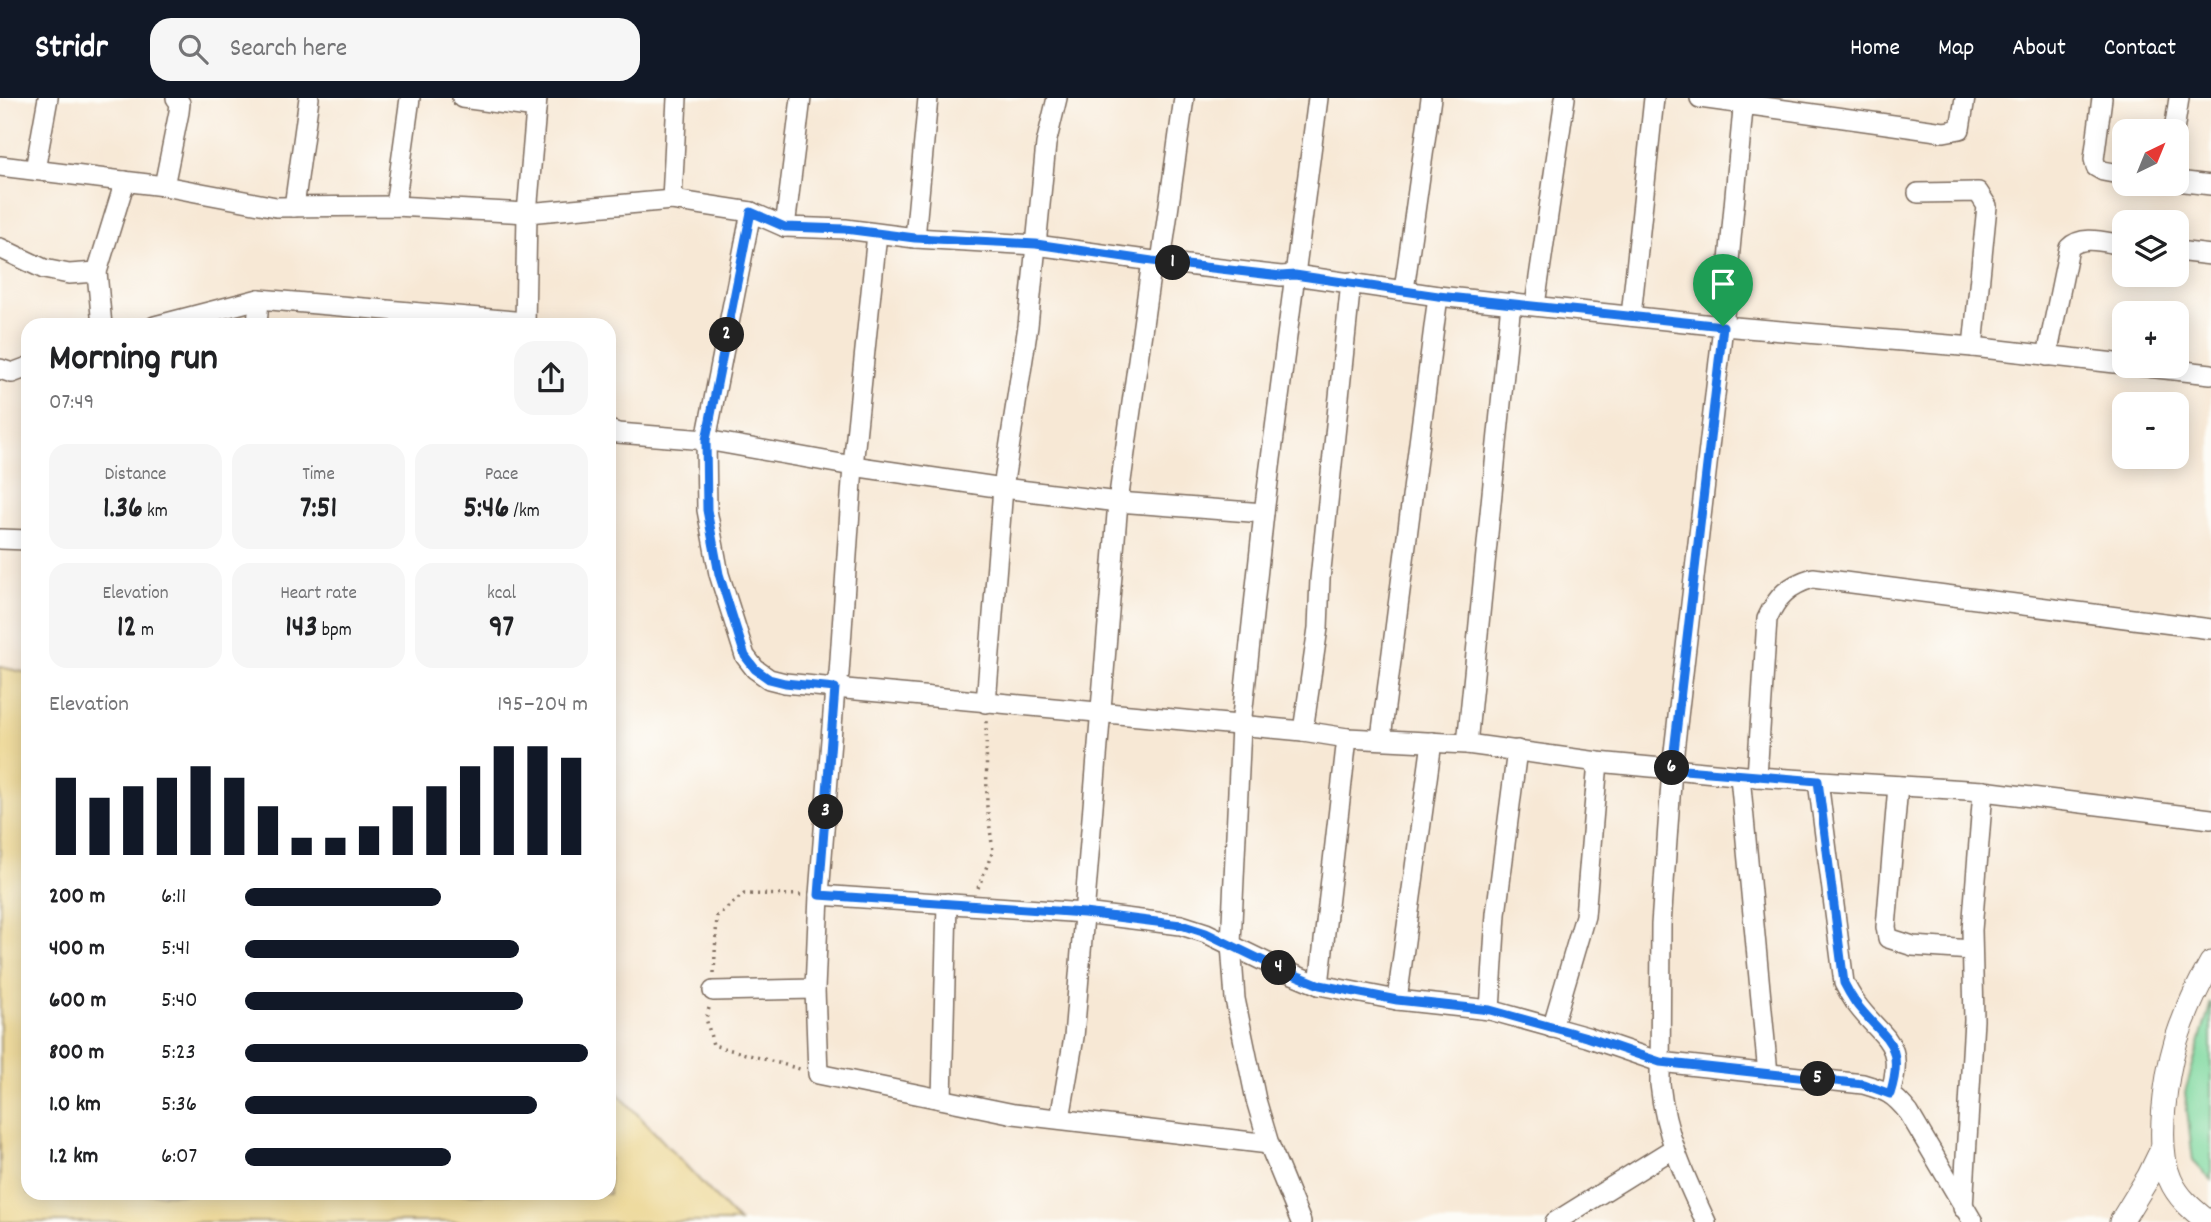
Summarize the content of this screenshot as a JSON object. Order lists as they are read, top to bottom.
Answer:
{
  "north": "top right",
  "page": {
    "header": "Stridr",
    "search": "Search here",
    "nav": [
      "Home",
      "Map",
      "About",
      "Contact"
    ],
    "map_buttons": ["+", "−"],
    "pins": [
      "1",
      "2",
      "6",
      "3",
      "4",
      "5"
    ],
    "heading": ["Morning run", "07:49"],
    "stats": [
      ["Distance", "1.36 km"],
      ["Time", "7:51"],
      ["Pace", "5:46 /km"],
      ["Elevation", "12 m"],
      ["Heart rate", "143 bpm"],
      ["kcal", "97"]
    ],
    "chart": ["Elevation", "195–204 m"],
    "list": [
      {
        "name": "200 m",
        "note": "6:11"
      },
      {
        "name": "400 m",
        "note": "5:41"
      },
      {
        "name": "600 m",
        "note": "5:40"
      },
      {
        "name": "800 m",
        "note": "5:23"
      },
      {
        "name": "1.0 km",
        "note": "5:36"
      },
      {
        "name": "1.2 km",
        "note": "6:07"
      }
    ]
  }
}
